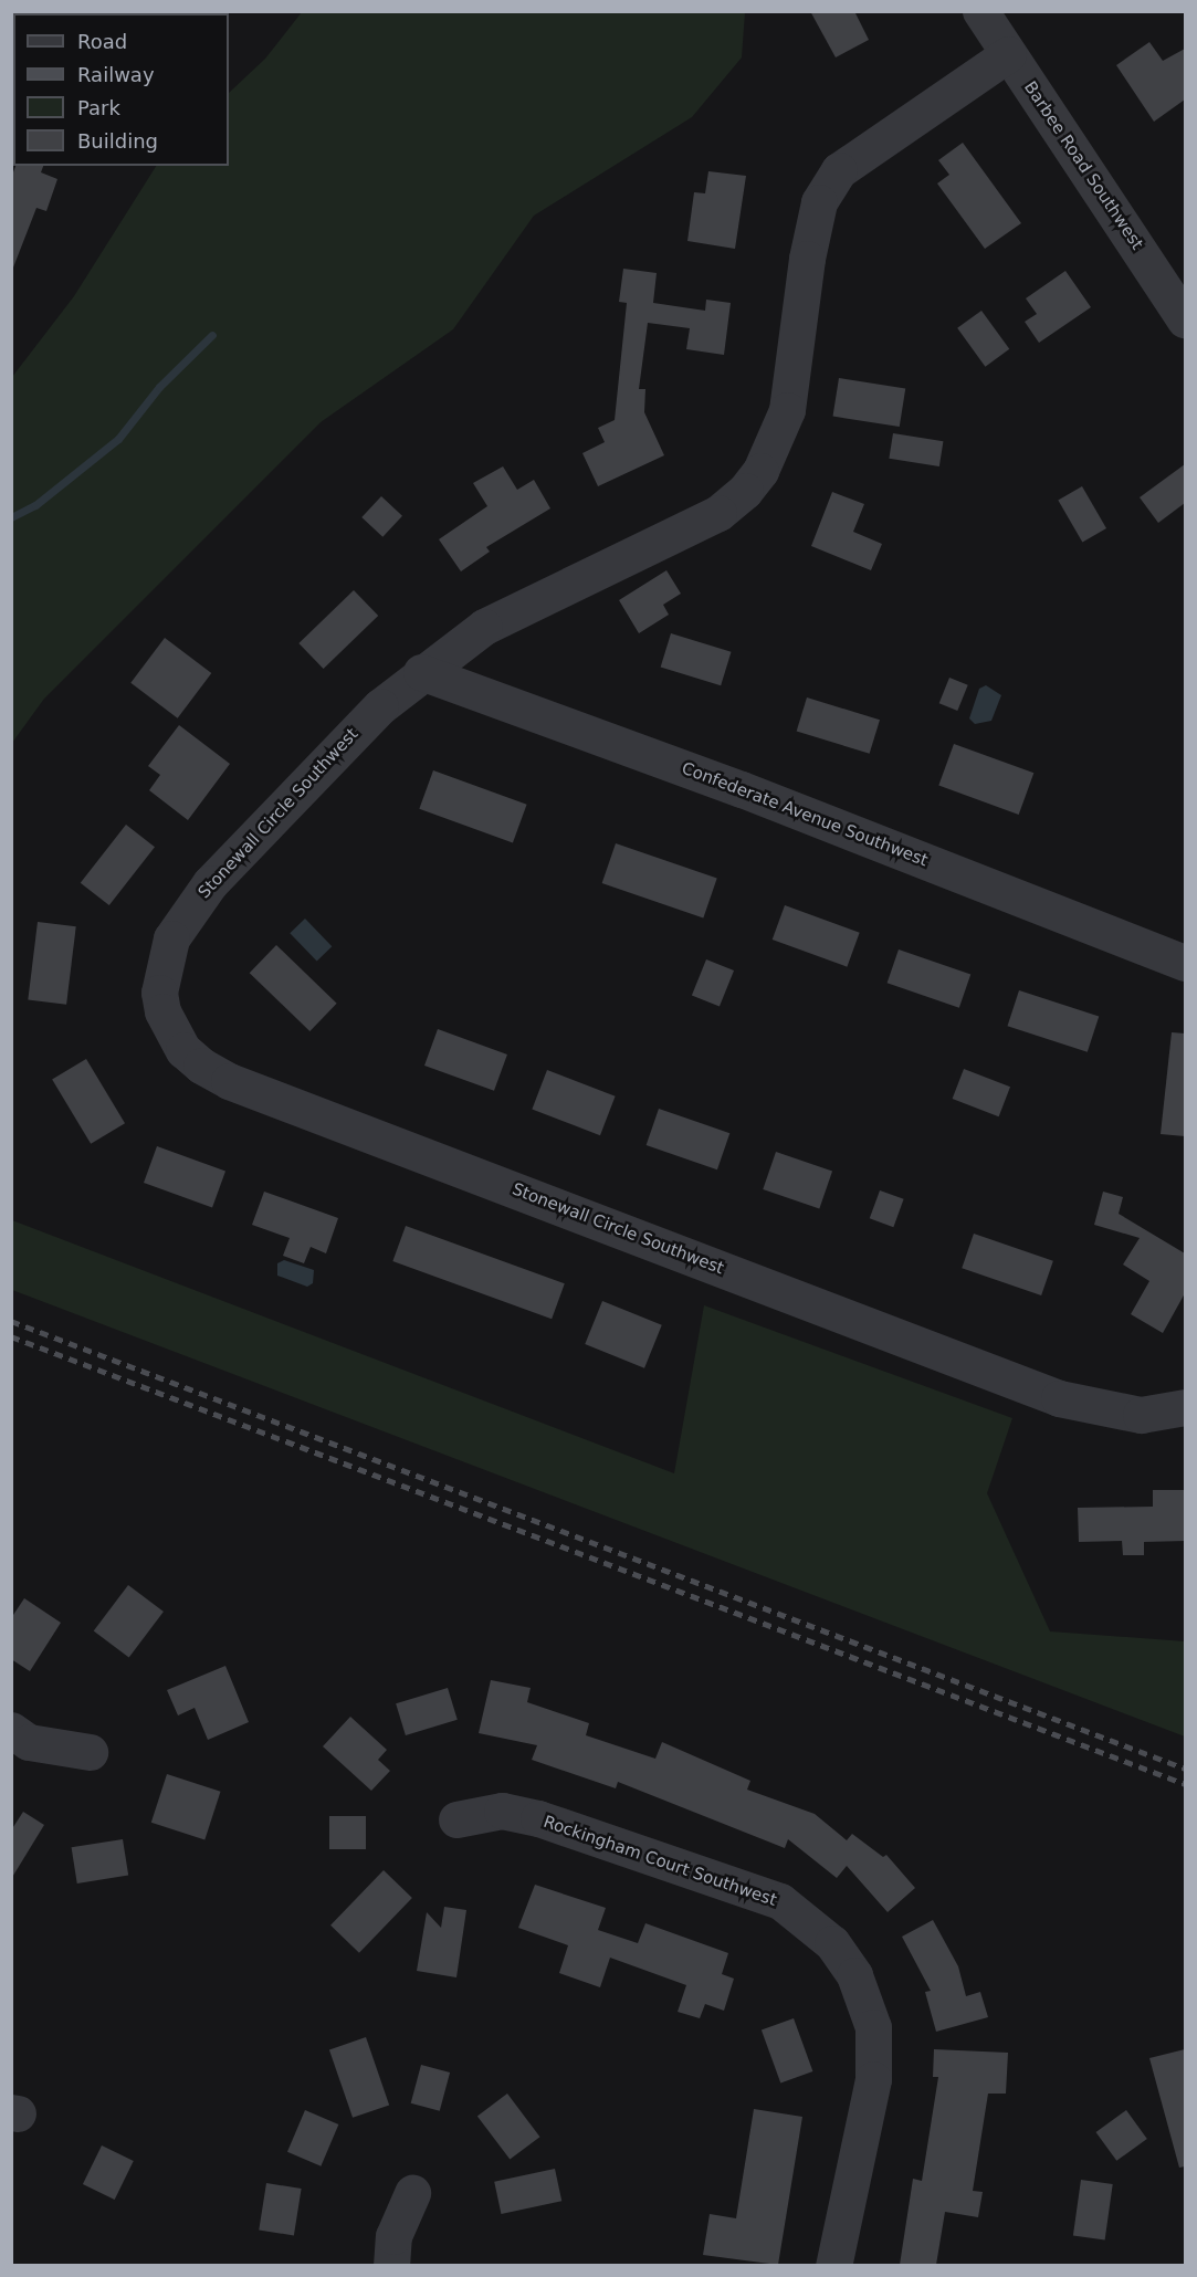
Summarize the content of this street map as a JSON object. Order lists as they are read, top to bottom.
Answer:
{
  "streets": {
    "street": [
      "Barbee Road Southwest",
      "Stonewall Circle Southwest",
      "Confederate Avenue Southwest",
      "Rockingham Court Southwest"
    ]
  },
  "crossings": [
    ["Barbee Road Southwest", "Stonewall Circle Southwest"],
    ["Stonewall Circle Southwest", "Confederate Avenue Southwest"]
  ],
  "legend": [
    "Road",
    "Railway",
    "Park",
    "Building"
  ]
}
